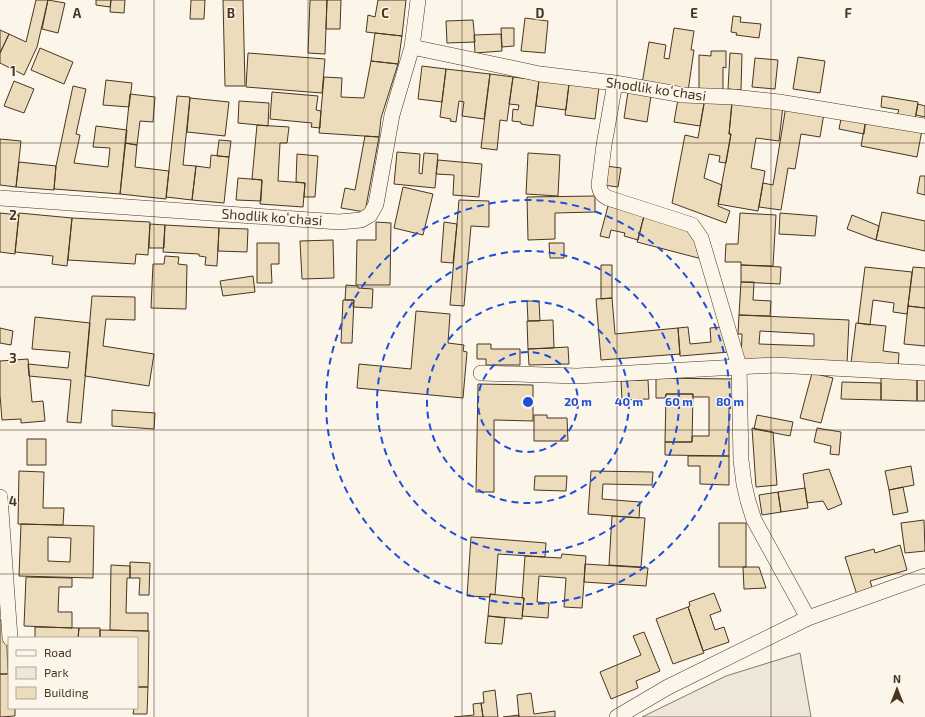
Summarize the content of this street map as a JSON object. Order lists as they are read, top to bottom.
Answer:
{
  "streets": {
    "street": ["Shodlik koʻchasi"]
  },
  "legend": ["Road", "Park", "Building"],
  "north": "top",
  "grid": {
    "columns": [
      "A",
      "B",
      "C",
      "D",
      "E",
      "F"
    ],
    "rows": [
      "1",
      "2",
      "3",
      "4"
    ]
  },
  "rings": [
    "20 m",
    "40 m",
    "60 m",
    "80 m"
  ]
}
